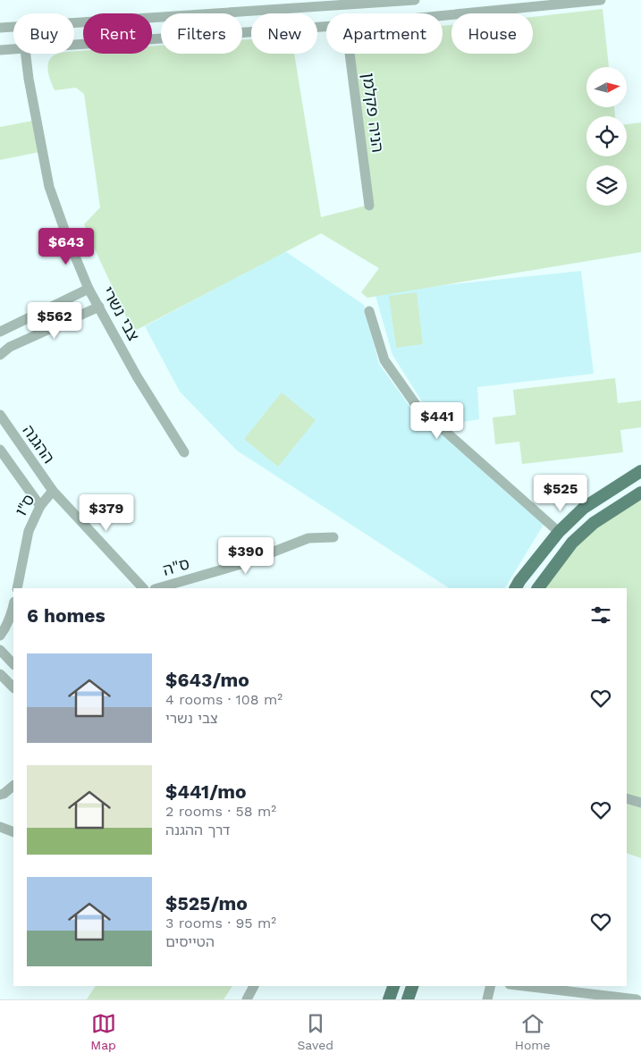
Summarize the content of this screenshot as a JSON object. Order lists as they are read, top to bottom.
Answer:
{
  "streets": {
    "street": [
      "הניה פקלמן",
      "צבי נשרי",
      "ההגנה",
      "ס\"ו",
      "ס\"ה"
    ]
  },
  "crossings": [
    ["ההגנה", "ס\"ו"]
  ],
  "north": "right",
  "page": {
    "chip": [
      "Buy",
      "Rent",
      "Filters",
      "New",
      "Apartment",
      "House"
    ],
    "price": [
      "$643",
      "$562",
      "$441",
      "$525",
      "$379",
      "$390"
    ],
    "heading": "6 homes",
    "list": [
      {
        "name": "$643/mo",
        "note": "4 rooms · 108 m² · צבי נשרי"
      },
      {
        "name": "$441/mo",
        "note": "2 rooms · 58 m² · דרך ההגנה"
      },
      {
        "name": "$525/mo",
        "note": "3 rooms · 95 m² · הטייסים"
      }
    ],
    "tabs": ["Map", "Saved", "Home"]
  }
}
